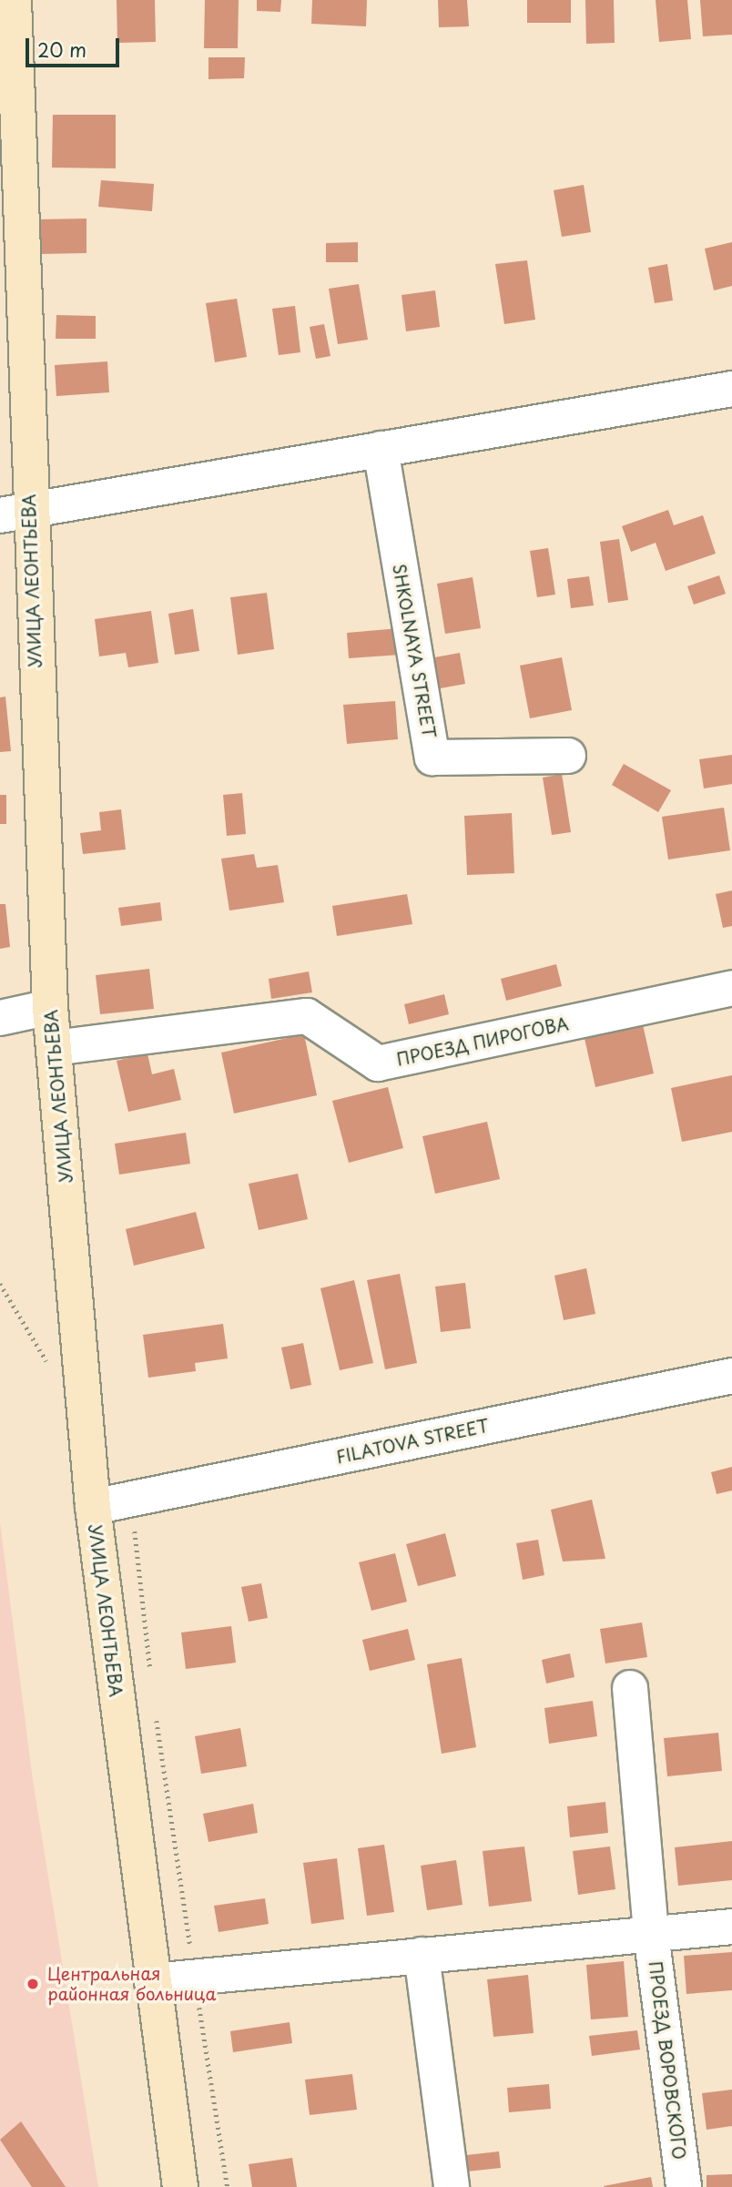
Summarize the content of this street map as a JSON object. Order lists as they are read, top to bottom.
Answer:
{
  "streets": {
    "street": [
      "УЛИЦА ЛЕОНТЬЕВА",
      "SHKOLNAYA STREET",
      "ПРОЕЗД ПИРОГОВА",
      "FILATOVA STREET",
      "ПРОЕЗД ВОРОВСКОГО"
    ]
  },
  "crossings": [
    ["УЛИЦА ЛЕОНТЬЕВА", "ПРОЕЗД ПИРОГОВА"],
    ["УЛИЦА ЛЕОНТЬЕВА", "FILATOVA STREET"]
  ],
  "places": ["Центральная районная больница"],
  "scale_bar": "20 m"
}
